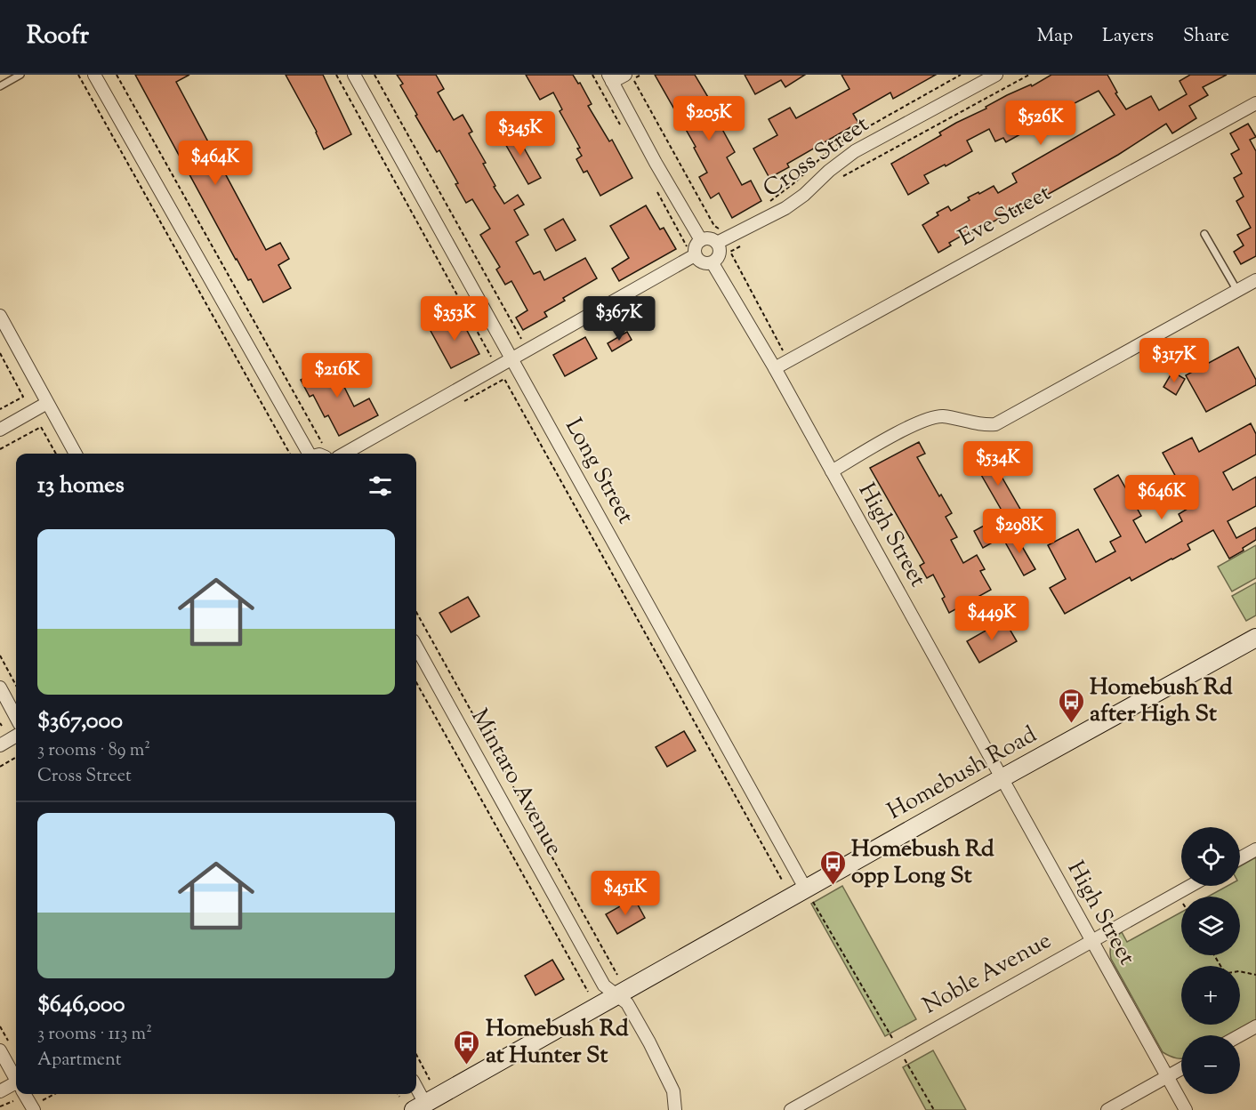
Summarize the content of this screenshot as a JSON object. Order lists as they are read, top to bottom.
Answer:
{
  "streets": {
    "main road": ["Homebush Road"],
    "street": [
      "Cross Street",
      "Eve Street",
      "Long Street",
      "High Street",
      "Mintaro Avenue",
      "Noble Avenue"
    ]
  },
  "crossings": [
    ["Cross Street", "High Street"],
    ["Eve Street", "High Street"],
    ["Long Street", "Homebush Road"],
    ["High Street", "Homebush Road"],
    ["High Street", "Noble Avenue"],
    ["Homebush Road", "Mintaro Avenue"]
  ],
  "places": {
    "bus stop": ["Homebush Rd after High St", "Homebush Rd opp Long St", "Homebush Rd at Hunter St"]
  },
  "page": {
    "header": "Roofr",
    "nav": ["Map", "Layers", "Share"],
    "price": [
      "$205K",
      "$526K",
      "$345K",
      "$464K",
      "$353K",
      "$367K",
      "$317K",
      "$216K",
      "$534K",
      "$646K",
      "$298K",
      "$449K",
      "$451K"
    ],
    "heading": "13 homes",
    "list": [
      {
        "name": "$367,000",
        "note": "3 rooms · 89 m² · Cross Street"
      },
      {
        "name": "$646,000",
        "note": "3 rooms · 113 m² · Apartment"
      }
    ],
    "map_buttons": ["+", "−"]
  }
}
